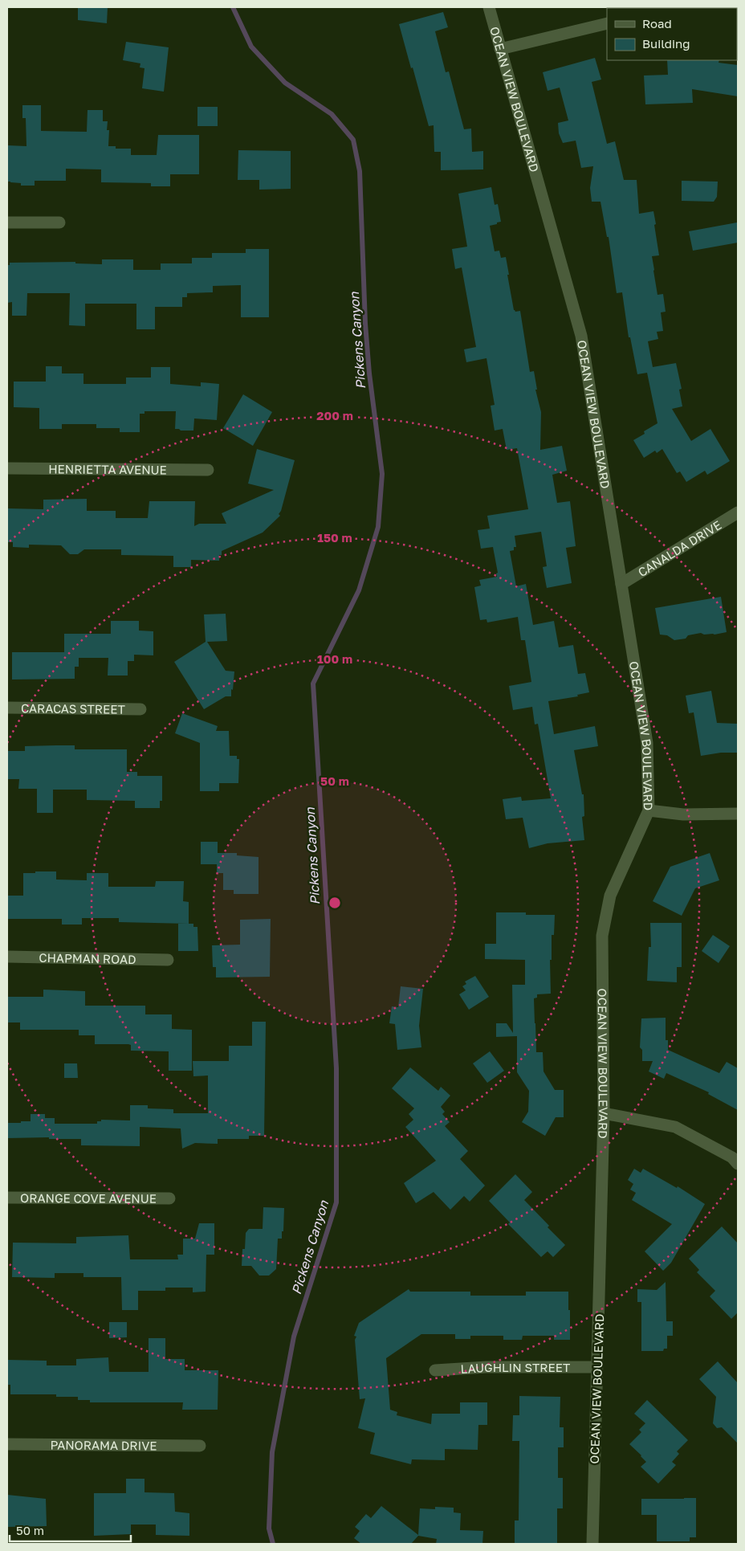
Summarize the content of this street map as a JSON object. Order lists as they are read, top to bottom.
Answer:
{
  "streets": {
    "street": [
      "OCEAN VIEW BOULEVARD",
      "HENRIETTA AVENUE",
      "CANALDA DRIVE",
      "CARACAS STREET",
      "CHAPMAN ROAD",
      "ORANGE COVE AVENUE",
      "LAUGHLIN STREET",
      "PANORAMA DRIVE"
    ]
  },
  "crossings": [
    ["OCEAN VIEW BOULEVARD", "CANALDA DRIVE"],
    ["OCEAN VIEW BOULEVARD", "LAUGHLIN STREET"]
  ],
  "water": ["Pickens Canyon"],
  "legend": ["Road", "Building"],
  "scale_bar": "50 m",
  "rings": [
    "200 m",
    "150 m",
    "100 m",
    "50 m"
  ]
}
